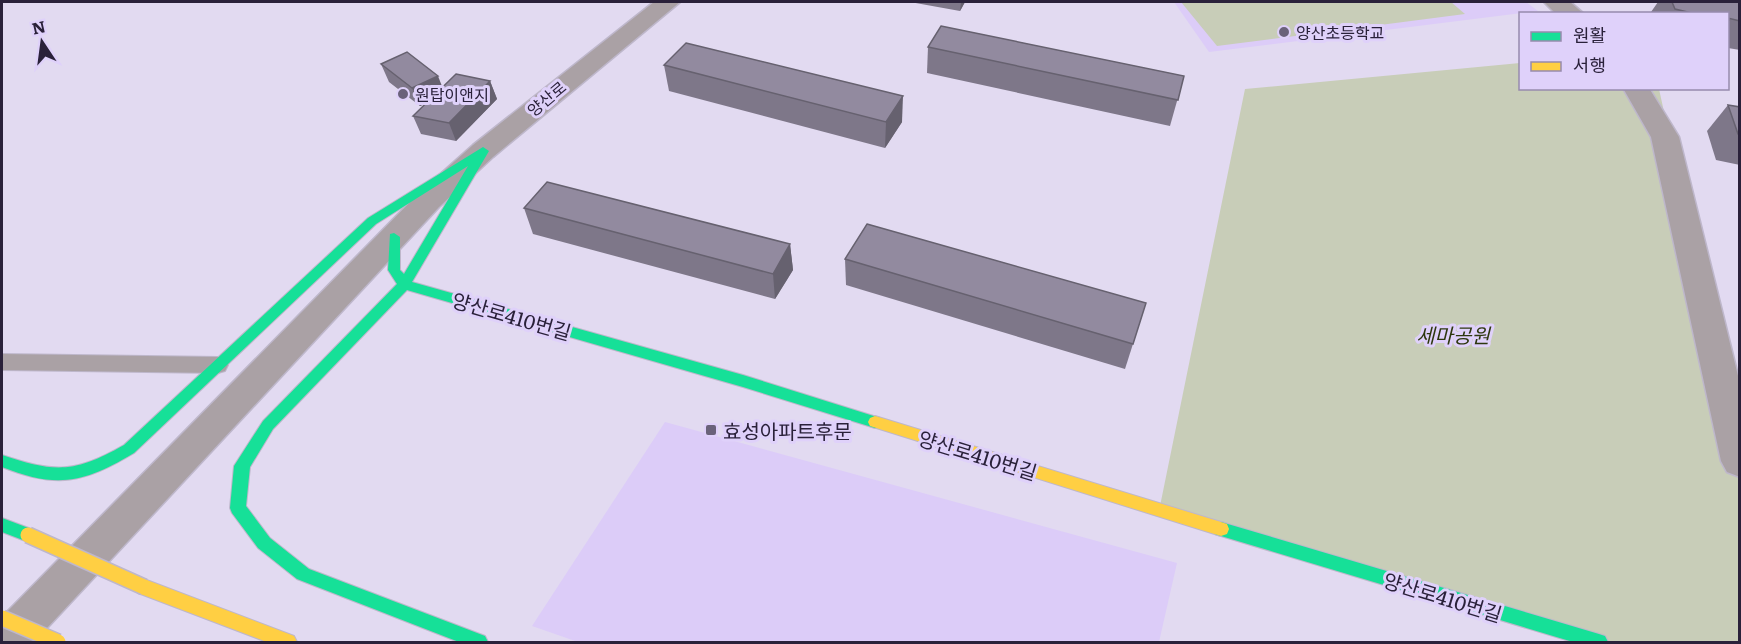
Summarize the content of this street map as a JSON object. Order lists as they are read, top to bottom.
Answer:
{
  "streets": {
    "main road": ["양산로410번길"],
    "street": ["양산로"]
  },
  "parks": ["세마공원"],
  "places": {
    "other": ["양산초등학교", "원탑이앤지"],
    "transit": ["효성아파트후문"]
  },
  "legend": ["원활", "서행"],
  "north": "top"
}
